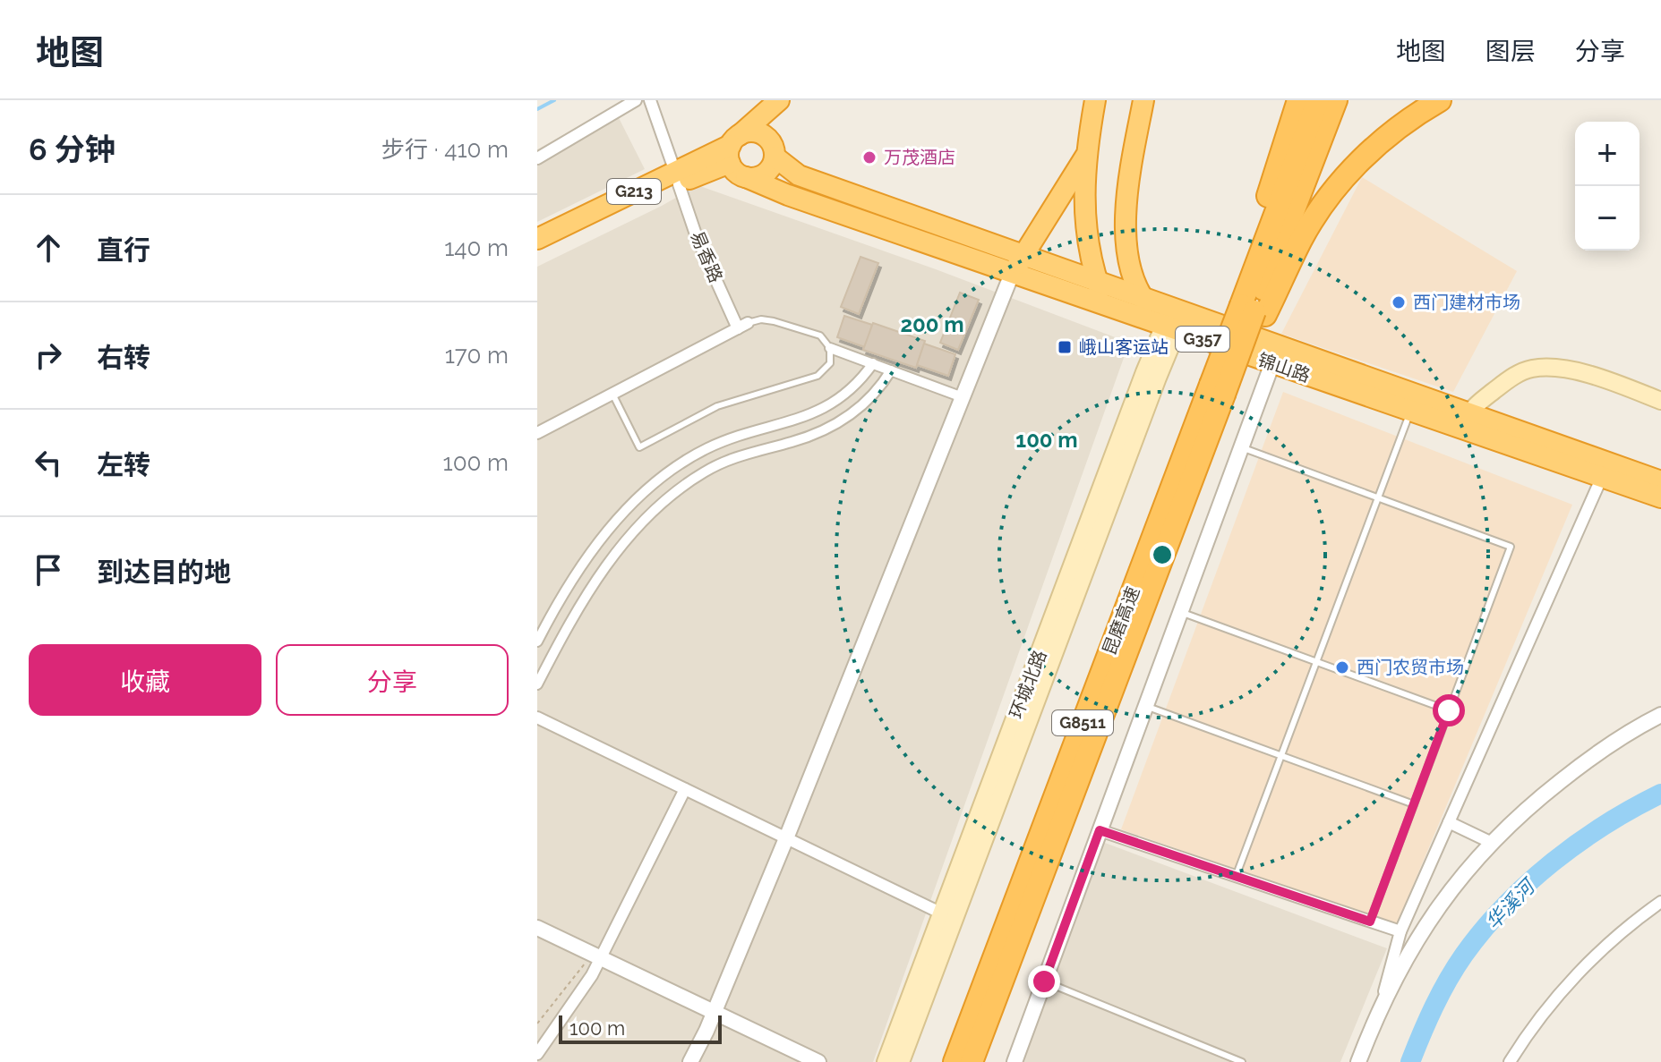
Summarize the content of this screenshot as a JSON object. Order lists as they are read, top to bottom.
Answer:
{
  "streets": {
    "highway": [
      "G213",
      "G357",
      "锦山路",
      "昆磨高速",
      "G8511"
    ],
    "main road": ["环城北路"],
    "street": ["易香路"]
  },
  "crossings": [
    ["G213", "易香路"],
    ["G213", "G357"],
    ["G357", "锦山路"],
    ["锦山路", "环城北路"]
  ],
  "water": ["华溪河"],
  "places": {
    "other": ["万茂酒店", "西门建材市场", "西门农贸市场"],
    "transit": ["峨山客运站"]
  },
  "scale_bar": "100 m",
  "page": {
    "header": "地图",
    "nav": ["地图", "图层", "分享"],
    "heading": ["6 分钟", "步行 · 410 m"],
    "map_buttons": ["+", "−"],
    "list": [
      ["直行", "140 m"],
      ["右转", "170 m"],
      ["左转", "100 m"],
      "到达目的地"
    ],
    "buttons": ["收藏", "分享"],
    "scale": "100 m"
  },
  "rings": ["200 m", "100 m"]
}
